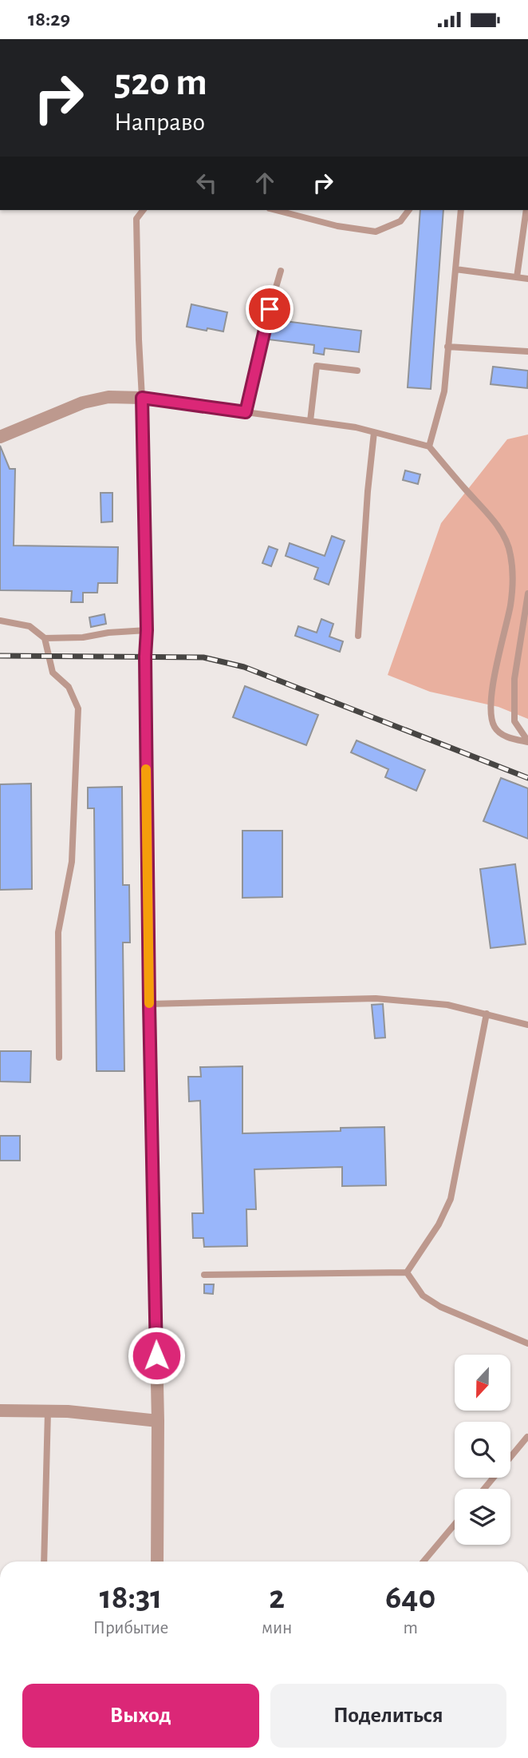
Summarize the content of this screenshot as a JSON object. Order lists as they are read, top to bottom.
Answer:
{
  "north": "bottom",
  "page": {
    "status": "18:29",
    "turn": ["520 m", "Направо"],
    "eta": [
      "18:31",
      "Прибытие",
      "2",
      "мин",
      "640",
      "m"
    ],
    "buttons": ["Выход", "Поделиться"]
  }
}
